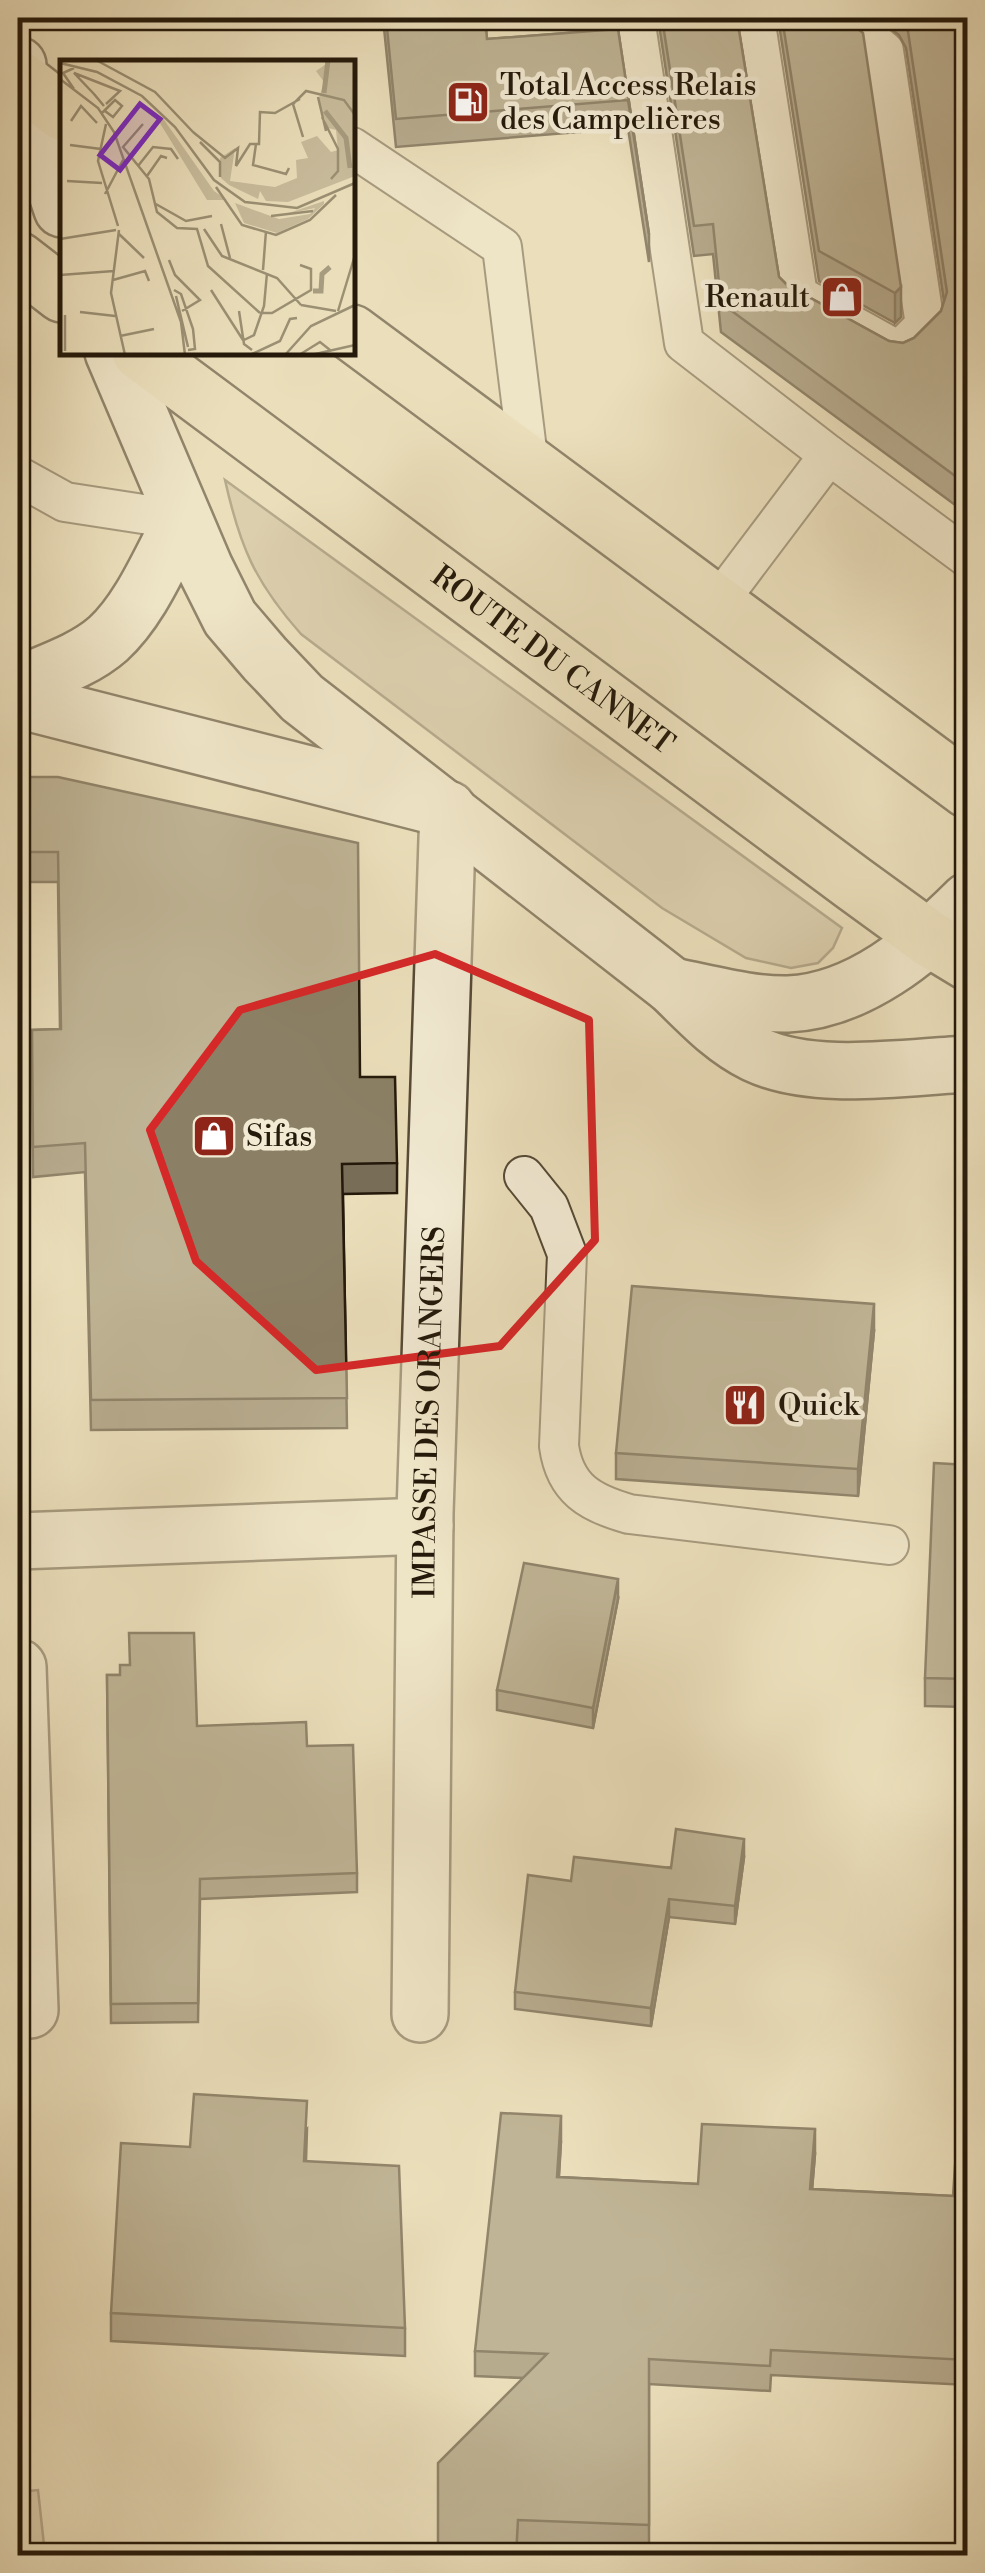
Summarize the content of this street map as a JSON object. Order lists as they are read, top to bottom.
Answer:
{
  "streets": {
    "main road": ["ROUTE DU CANNET"],
    "street": ["IMPASSE DES ORANGERS"]
  },
  "places": {
    "fuel station": ["Total Access Relais des Campelières"],
    "shop": ["Renault", "Sifas"],
    "restaurant": ["Quick"]
  }
}
